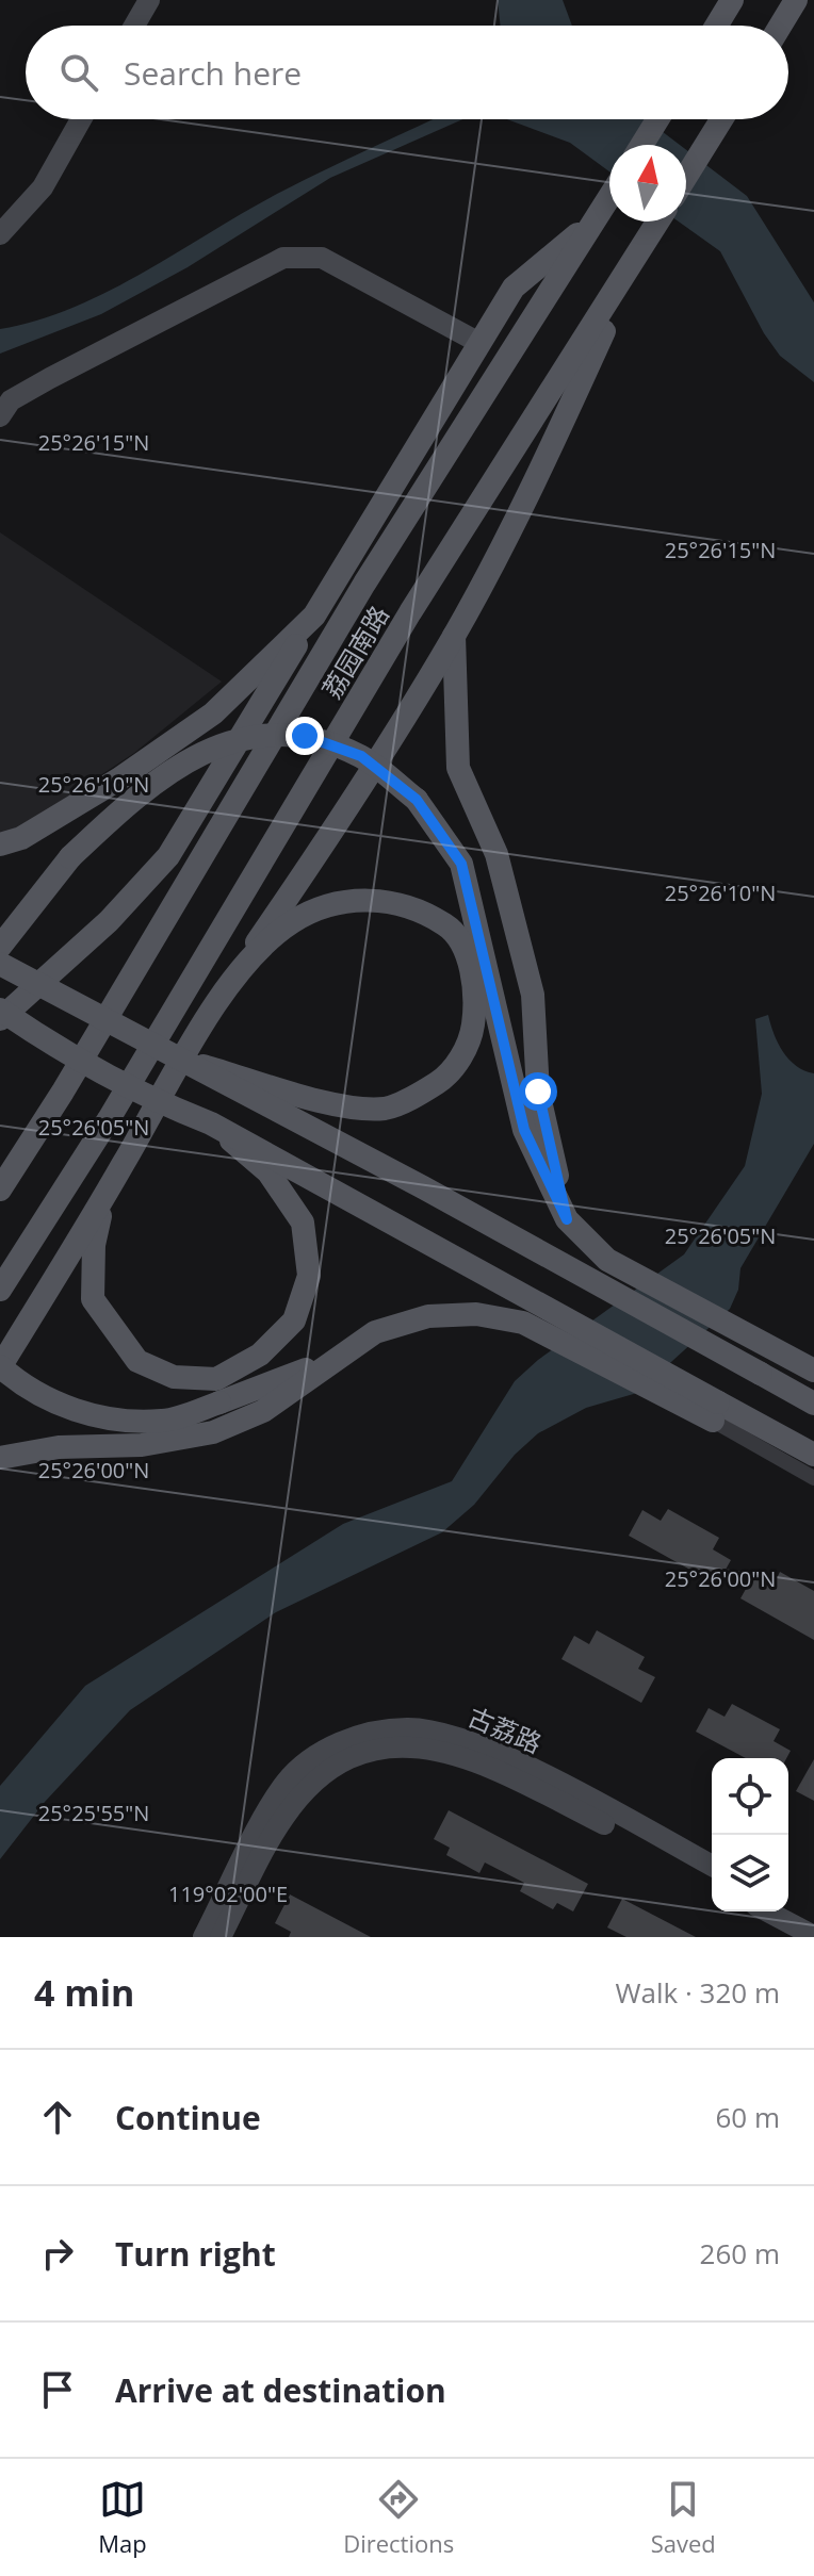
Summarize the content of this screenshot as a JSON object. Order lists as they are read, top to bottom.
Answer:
{
  "streets": {
    "main road": ["荔园南路"],
    "street": ["古荔路"]
  },
  "north": "top",
  "page": {
    "search": "Search here",
    "heading": ["4 min", "Walk · 320 m"],
    "list": [
      ["Continue", "60 m"],
      ["Turn right", "260 m"],
      "Arrive at destination"
    ],
    "nav": ["Map", "Directions", "Saved"]
  },
  "coordinates": [
    "25°26'15\"N",
    "25°26'10\"N",
    "25°26'05\"N",
    "25°26'00\"N",
    "25°25'55\"N",
    "119°02'00\"E"
  ]
}
